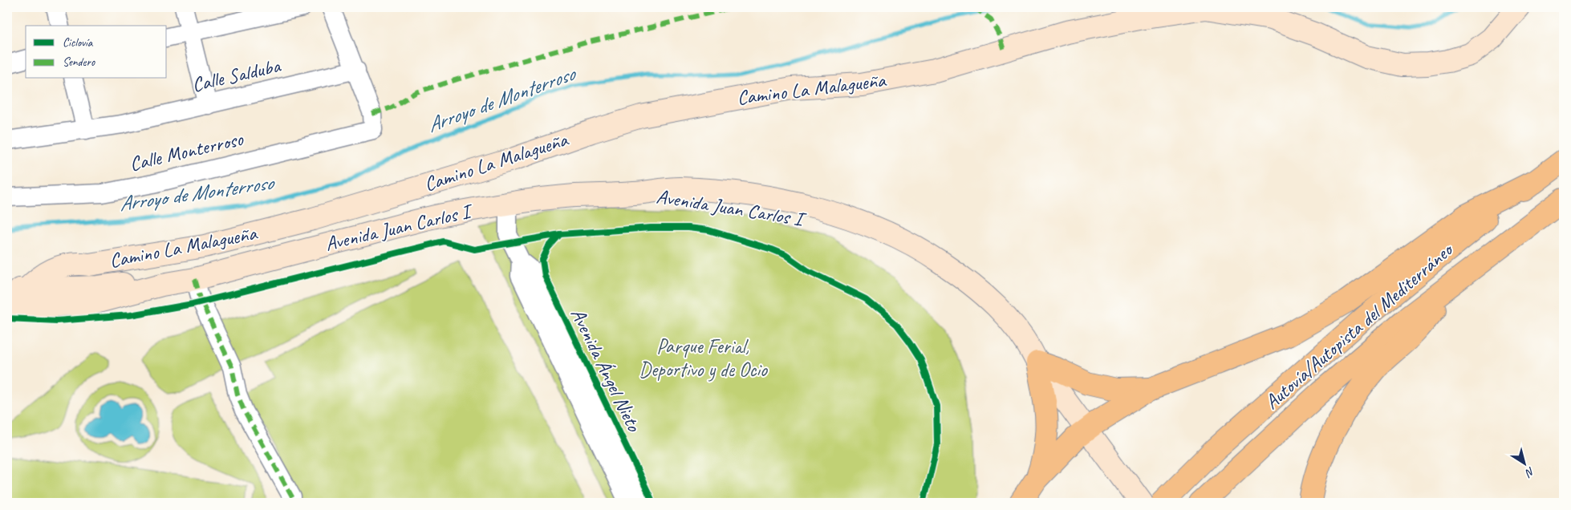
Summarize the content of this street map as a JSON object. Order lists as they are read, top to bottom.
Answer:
{
  "streets": {
    "highway": ["Autovía/Autopista del Mediterráneo"],
    "street": [
      "Calle Salduba",
      "Camino La Malagueña",
      "Calle Monterroso",
      "Avenida Juan Carlos I",
      "Avenida Ángel Nieto"
    ]
  },
  "crossings": [
    ["Calle Salduba", "Calle Monterroso"],
    ["Avenida Juan Carlos I", "Avenida Ángel Nieto"]
  ],
  "water": ["Arroyo de Monterroso"],
  "parks": ["Parque Ferial, Deportivo y de Ocio"],
  "legend": ["Ciclovía", "Sendero"],
  "north": "bottom right"
}
